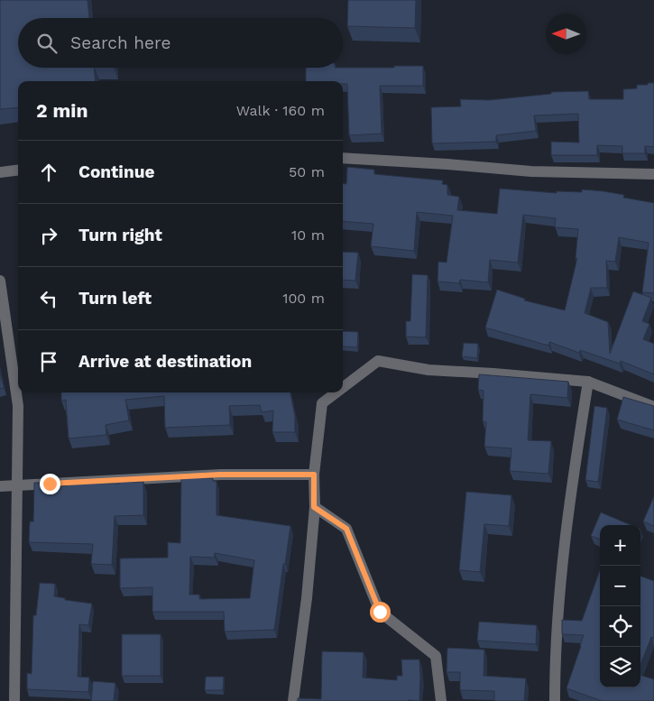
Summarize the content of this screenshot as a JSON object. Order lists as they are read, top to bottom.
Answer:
{
  "north": "left",
  "page": {
    "search": "Search here",
    "heading": ["2 min", "Walk · 160 m"],
    "list": [
      ["Continue", "50 m"],
      ["Turn right", "10 m"],
      ["Turn left", "100 m"],
      "Arrive at destination"
    ],
    "map_buttons": ["+", "−"]
  }
}
